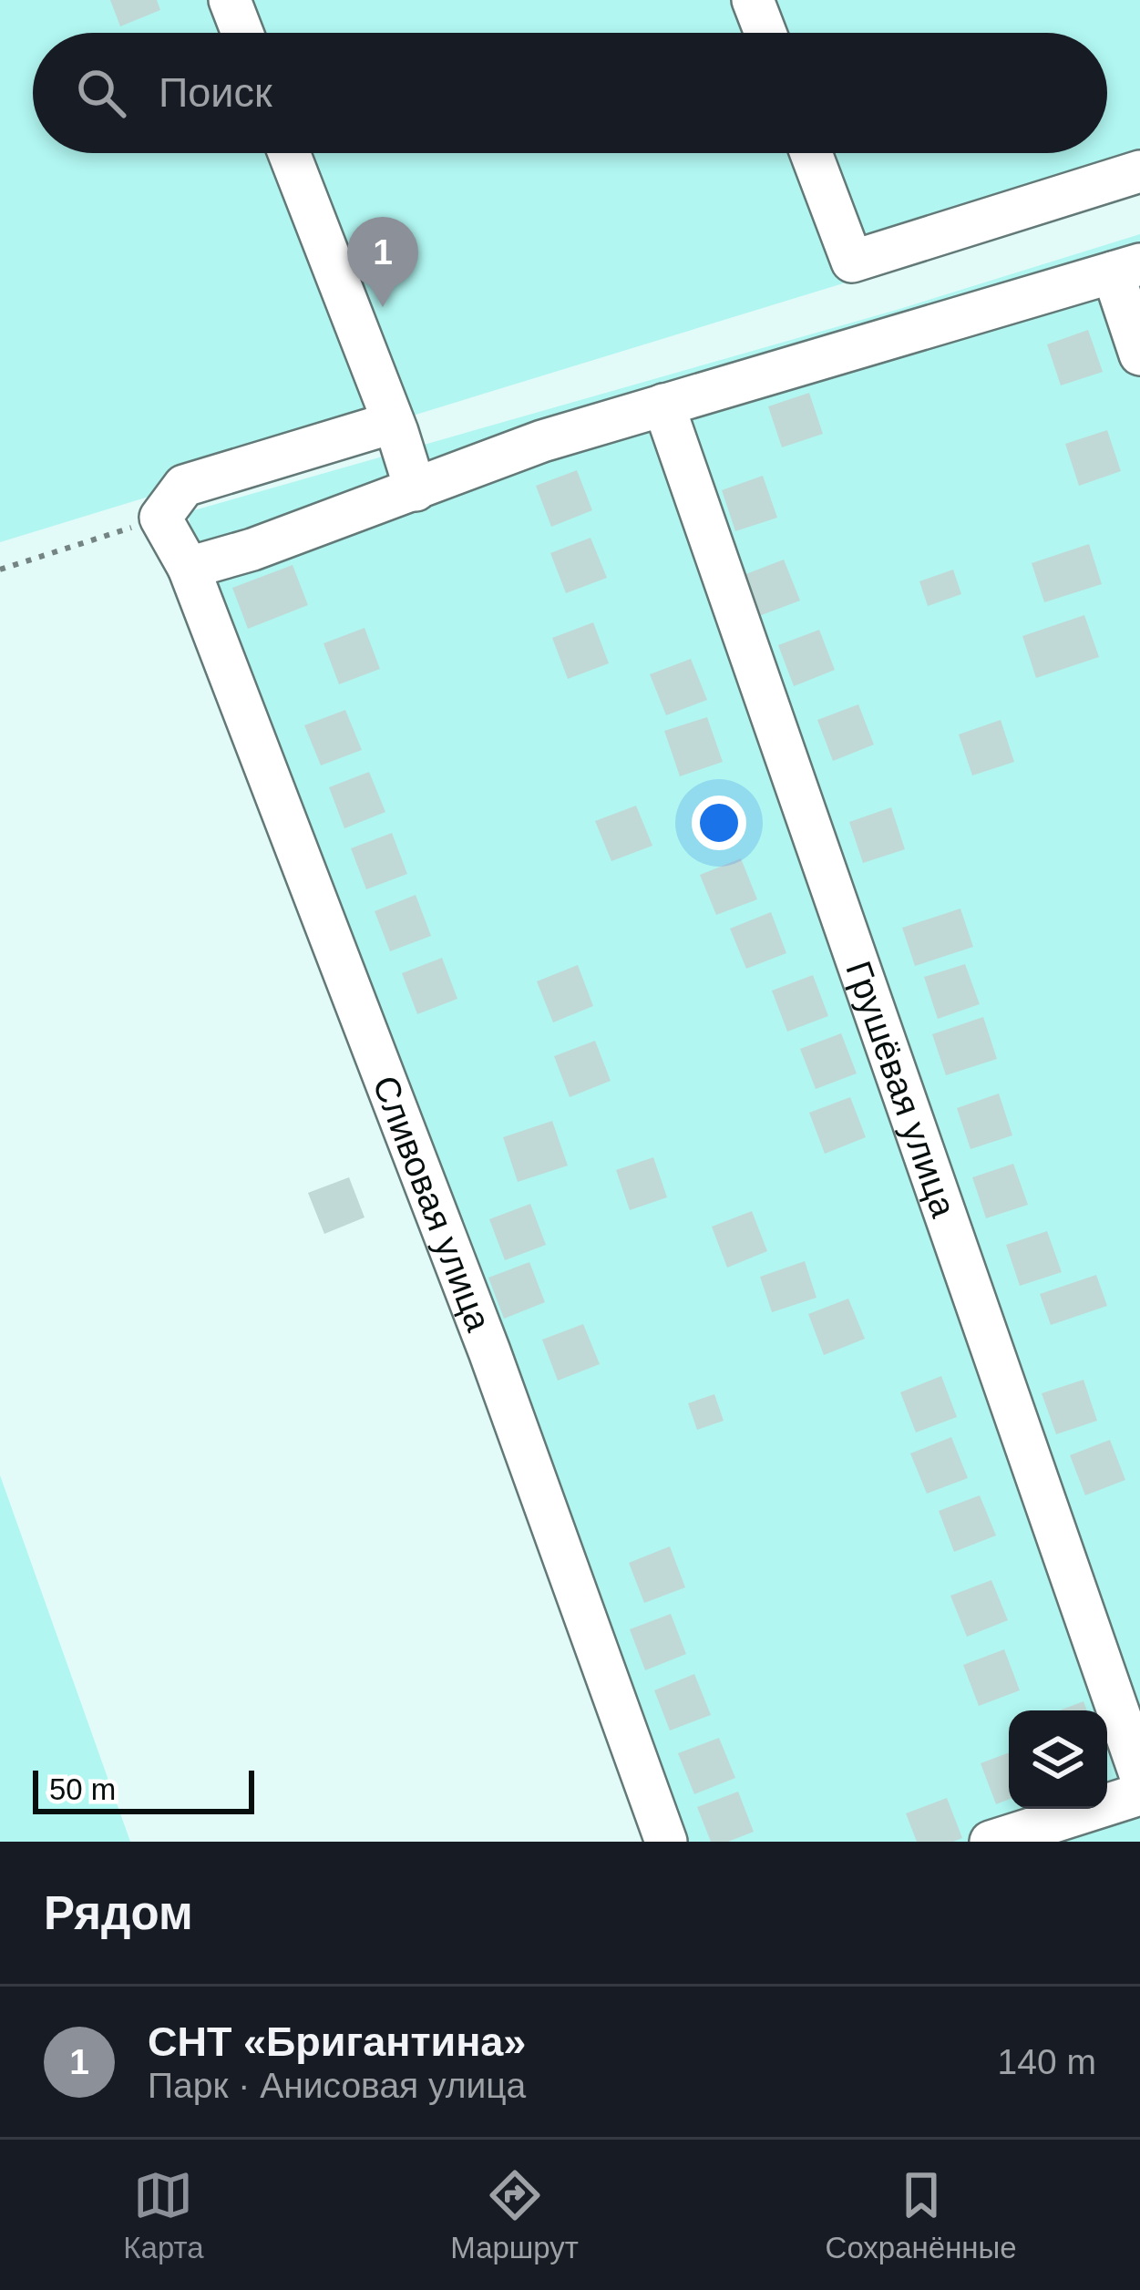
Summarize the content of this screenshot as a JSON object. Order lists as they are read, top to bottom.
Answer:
{
  "streets": {
    "street": ["Грушёвая улица", "Сливовая улица"]
  },
  "scale_bar": "50 m",
  "page": {
    "search": "Поиск",
    "pins": "1",
    "scale": "50 m",
    "heading": "Рядом",
    "list": [
      {
        "mark": "1",
        "name": "СНТ «Бригантина»",
        "note": "Парк · Анисовая улица",
        "value": "140 m"
      }
    ],
    "nav": ["Карта", "Маршрут", "Сохранённые"]
  }
}
